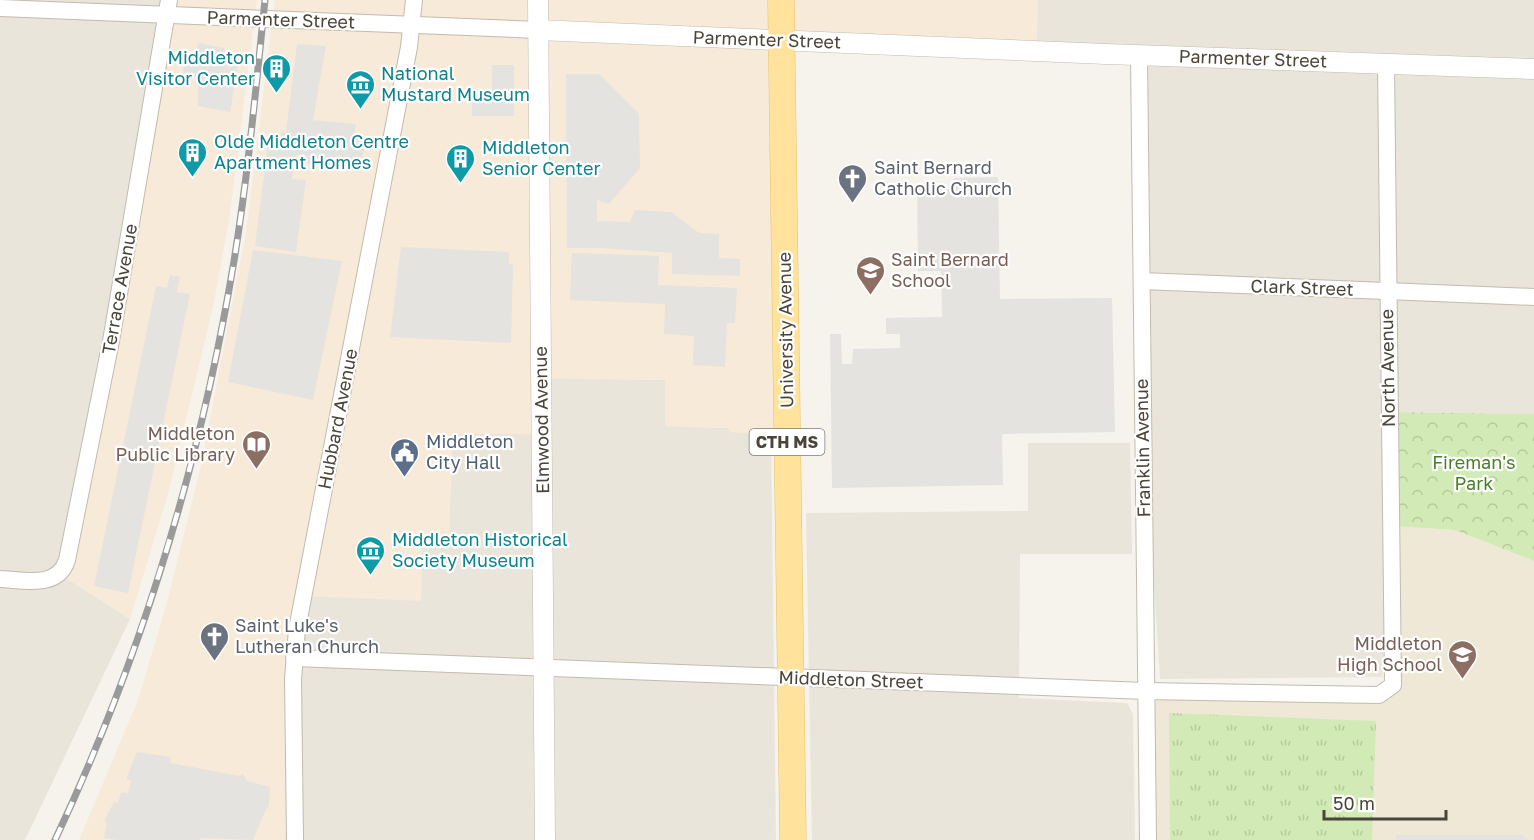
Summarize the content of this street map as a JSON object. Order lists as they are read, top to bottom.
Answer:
{
  "streets": {
    "main road": ["University Avenue", "CTH MS"],
    "street": [
      "Parmenter Street",
      "Clark Street",
      "Terrace Avenue",
      "North Avenue",
      "Hubbard Avenue",
      "Elmwood Avenue",
      "Franklin Avenue",
      "Middleton Street"
    ]
  },
  "crossings": [
    ["Parmenter Street", "Terrace Avenue"],
    ["Parmenter Street", "University Avenue"],
    ["Parmenter Street", "North Avenue"],
    ["Parmenter Street", "Hubbard Avenue"],
    ["Parmenter Street", "Elmwood Avenue"],
    ["Parmenter Street", "Franklin Avenue"],
    ["Clark Street", "North Avenue"],
    ["Clark Street", "Franklin Avenue"],
    ["University Avenue", "Middleton Street"],
    ["North Avenue", "Middleton Street"],
    ["Hubbard Avenue", "Middleton Street"],
    ["Elmwood Avenue", "Middleton Street"],
    ["Franklin Avenue", "Middleton Street"]
  ],
  "parks": ["Fireman's Park"],
  "places": {
    "building": ["Middleton Visitor Center", "Olde Middleton Centre Apartment Homes", "Middleton Senior Center"],
    "museum": ["National Mustard Museum", "Middleton Historical Society Museum"],
    "church": ["Saint Bernard Catholic Church", "Saint Luke's Lutheran Church"],
    "school or university": ["Saint Bernard School", "Middleton High School"],
    "library": ["Middleton Public Library"],
    "public building": ["Middleton City Hall"]
  },
  "scale_bar": "50 m"
}
